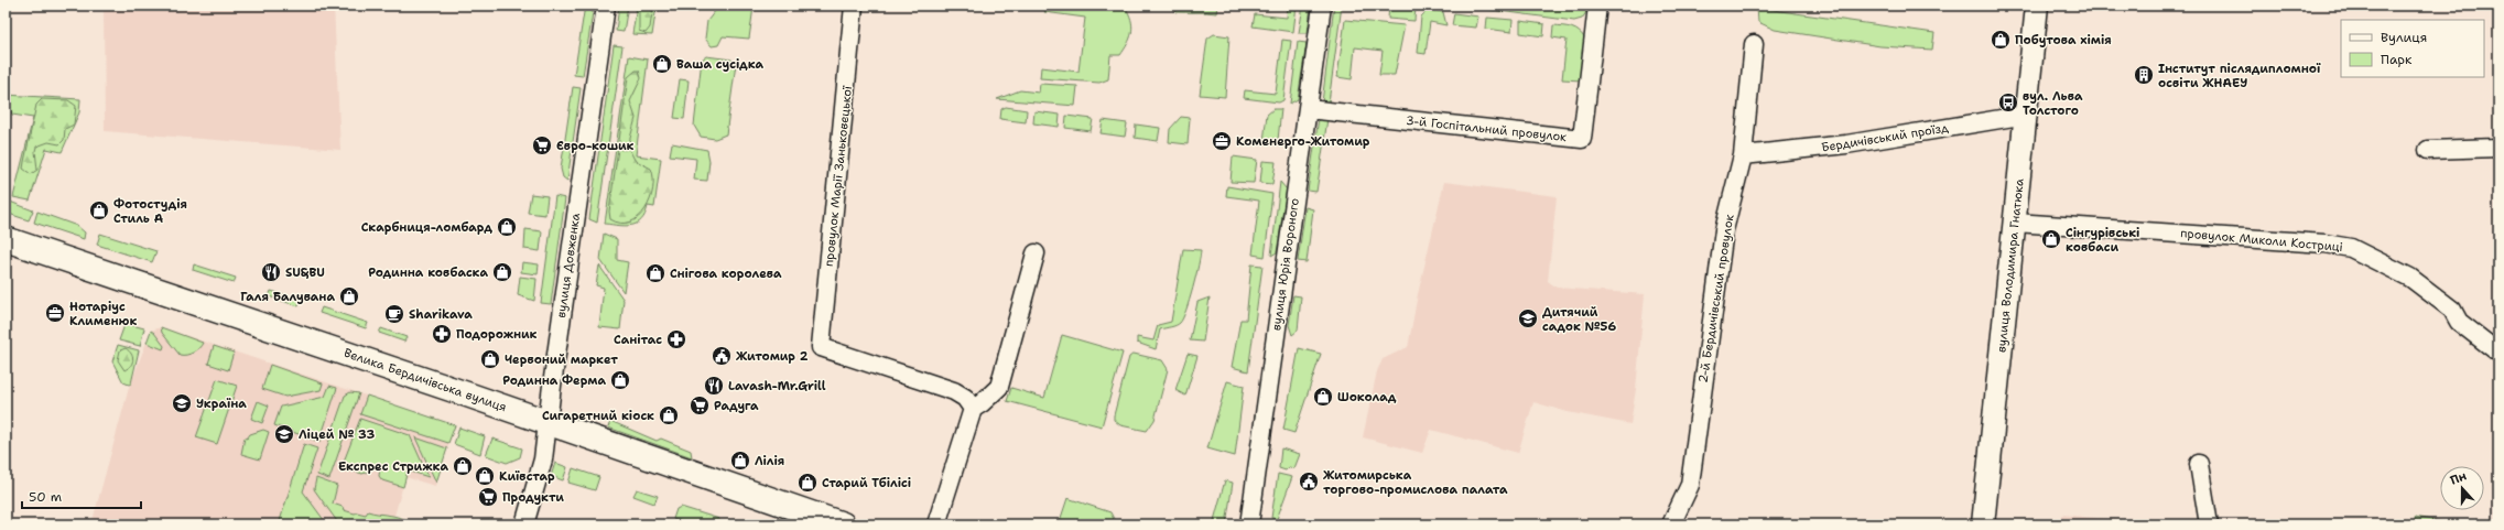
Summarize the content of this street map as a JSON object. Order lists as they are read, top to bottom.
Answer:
{
  "streets": {
    "highway": ["Велика Бердичівська вулиця"],
    "main road": ["вулиця Володимира Гнатюка"],
    "street": [
      "3-й Госпітальний провулок",
      "Бердичівський проїзд",
      "провулок Марії Заньковецької",
      "провулок Миколи Костриці",
      "вулиця Юрія Вороного",
      "вулиця Довженка",
      "2-й Бердичівський провулок"
    ]
  },
  "crossings": [
    ["3-й Госпітальний провулок", "вулиця Юрія Вороного"],
    ["Бердичівський проїзд", "вулиця Володимира Гнатюка"],
    ["Бердичівський проїзд", "2-й Бердичівський провулок"],
    ["провулок Миколи Костриці", "вулиця Володимира Гнатюка"],
    ["вулиця Довженка", "Велика Бердичівська вулиця"]
  ],
  "places": {
    "shop": [
      "Побутова хімія",
      "Ваша сусідка",
      "Фотостудія Стиль А",
      "Скарбниця-ломбард",
      "Сінгурівські ковбаси",
      "Родинна ковбаска",
      "Снігова королева",
      "Галя Балувана",
      "Червоний маркет",
      "Родинна Ферма",
      "Шоколад",
      "Сигаретний кіоск",
      "Лілія",
      "Експрес Стрижка",
      "Київстар",
      "Старий Тбілісі"
    ],
    "building": ["Інститут післядипломної освіти ЖНАЕУ"],
    "bus stop": ["вул. Льва Толстого"],
    "office": ["Коменерго-Житомир", "Нотаріус Клименюк"],
    "supermarket": ["Євро-кошик", "Радуга", "Продукти"],
    "restaurant": ["SU&BU", "Lavash-Mr.Grill"],
    "cafe": ["Sharikava"],
    "school or university": ["Дитячий садок №56", "Україна", "Ліцей № 33"],
    "pharmacy": ["Подорожник", "Санітас"],
    "public building": ["Житомир 2", "Житомирська торгово-промислова палата"]
  },
  "legend": ["Вулиця", "Парк"],
  "scale_bar": "50 m",
  "north": "top"
}
